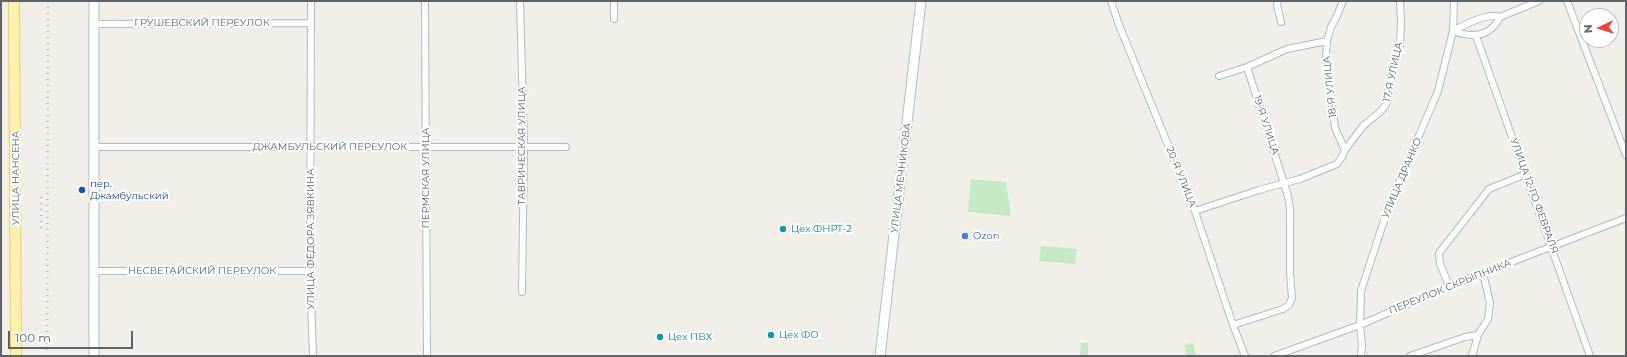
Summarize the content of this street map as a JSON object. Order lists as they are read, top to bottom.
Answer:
{
  "streets": {
    "main road": ["УЛИЦА НАНСЕНА", "УЛИЦА МЕЧНИКОВА"],
    "street": [
      "ГРУШЕВСКИЙ ПЕРЕУЛОК",
      "17-Я УЛИЦА",
      "18-Я УЛИЦА",
      "19-Я УЛИЦА",
      "ТАВРИЧЕСКАЯ УЛИЦА",
      "ДЖАМБУЛЬСКИЙ ПЕРЕУЛОК",
      "20-Я УЛИЦА",
      "ПЕРМСКАЯ УЛИЦА",
      "УЛИЦА ДРАНКО",
      "УЛИЦА 12-ГО ФЕВРАЛЯ",
      "УЛИЦА ФЁДОРА ЗЯВКИНА",
      "НЕСВЕТАЙСКИЙ ПЕРЕУЛОК",
      "ПЕРЕУЛОК СКРЫПНИКА"
    ]
  },
  "crossings": [
    ["ГРУШЕВСКИЙ ПЕРЕУЛОК", "УЛИЦА ФЁДОРА ЗЯВКИНА"],
    ["17-Я УЛИЦА", "18-Я УЛИЦА"],
    ["17-Я УЛИЦА", "19-Я УЛИЦА"],
    ["17-Я УЛИЦА", "20-Я УЛИЦА"],
    ["ТАВРИЧЕСКАЯ УЛИЦА", "ДЖАМБУЛЬСКИЙ ПЕРЕУЛОК"],
    ["ДЖАМБУЛЬСКИЙ ПЕРЕУЛОК", "ПЕРМСКАЯ УЛИЦА"],
    ["ДЖАМБУЛЬСКИЙ ПЕРЕУЛОК", "УЛИЦА ФЁДОРА ЗЯВКИНА"],
    ["УЛИЦА ДРАНКО", "ПЕРЕУЛОК СКРЫПНИКА"],
    ["УЛИЦА 12-ГО ФЕВРАЛЯ", "ПЕРЕУЛОК СКРЫПНИКА"],
    ["УЛИЦА ФЁДОРА ЗЯВКИНА", "НЕСВЕТАЙСКИЙ ПЕРЕУЛОК"]
  ],
  "places": [
    "пер. Джамбульский",
    "Цех ФНРТ-2",
    "Ozon",
    "Цех ФО",
    "Цех ПВХ"
  ],
  "scale_bar": "100 m",
  "north": "left"
}
